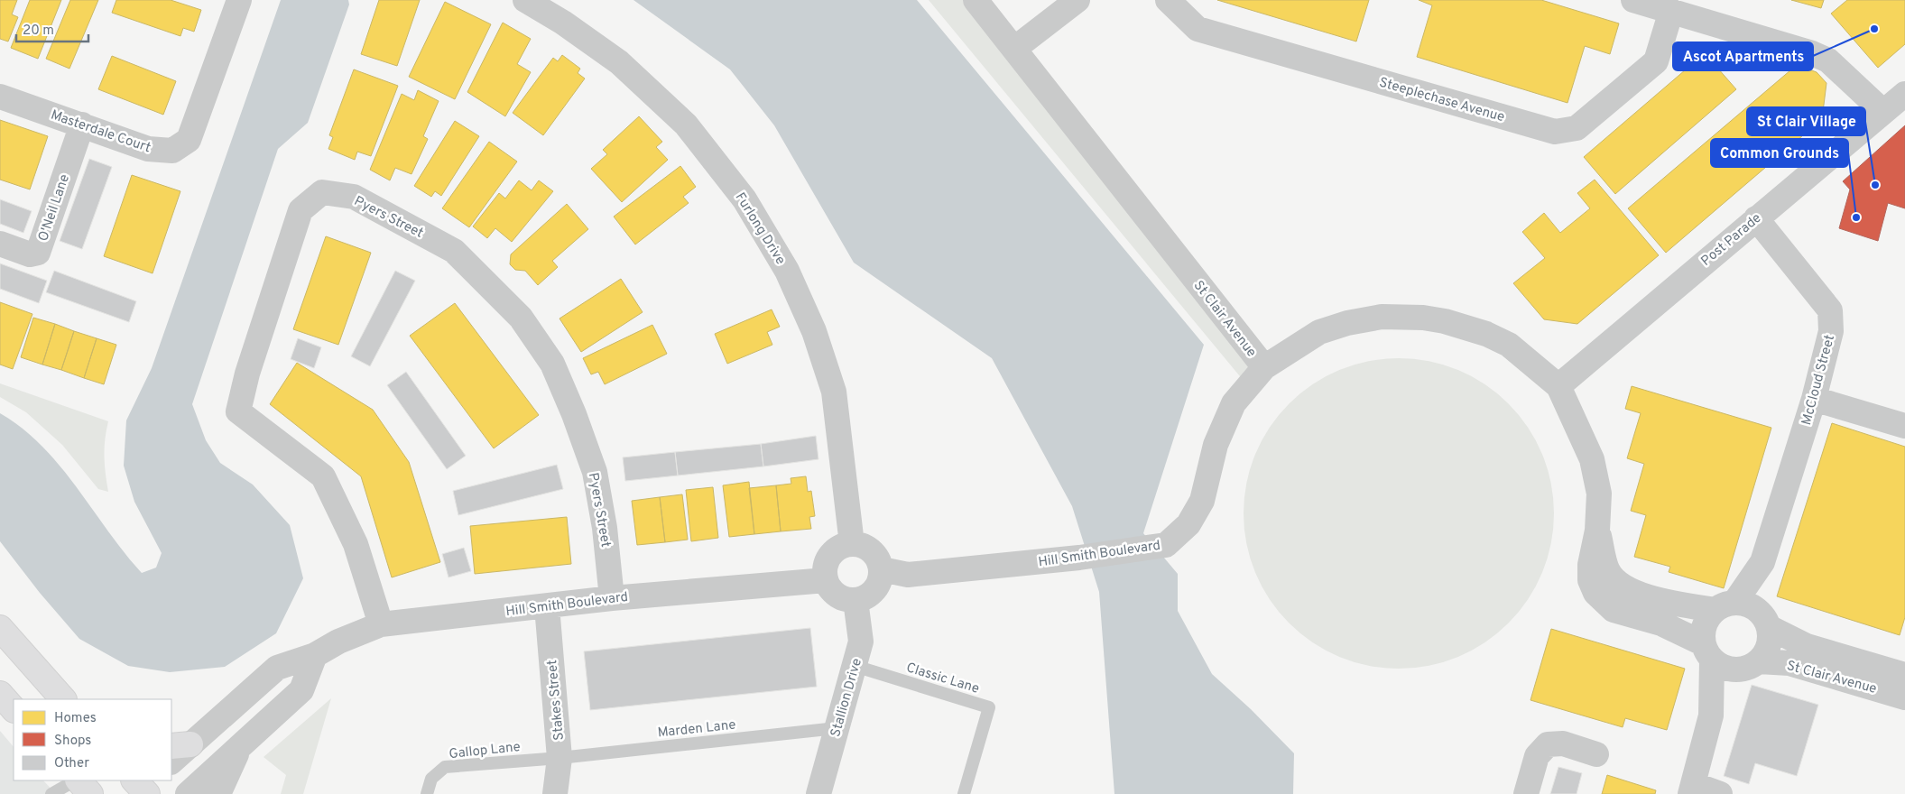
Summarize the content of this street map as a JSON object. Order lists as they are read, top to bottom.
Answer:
{
  "streets": {
    "street": [
      "Steeplechase Avenue",
      "Masterdale Court",
      "O'Neil Lane",
      "Pyers Street",
      "Furlong Drive",
      "Post Parade",
      "St Clair Avenue",
      "McCloud Street",
      "Hill Smith Boulevard",
      "Stallion Drive",
      "Stakes Street"
    ],
    "lane": ["Classic Lane", "Marden Lane", "Gallop Lane"]
  },
  "crossings": [
    ["Masterdale Court", "O'Neil Lane"],
    ["Pyers Street", "Hill Smith Boulevard"],
    ["Furlong Drive", "Hill Smith Boulevard"],
    ["Furlong Drive", "Stallion Drive"],
    ["Post Parade", "St Clair Avenue"],
    ["Post Parade", "McCloud Street"],
    ["St Clair Avenue", "McCloud Street"],
    ["St Clair Avenue", "Hill Smith Boulevard"],
    ["Hill Smith Boulevard", "Stallion Drive"],
    ["Hill Smith Boulevard", "Stakes Street"],
    ["Classic Lane", "Stallion Drive"],
    ["Stallion Drive", "Marden Lane"],
    ["Stakes Street", "Marden Lane"],
    ["Stakes Street", "Gallop Lane"],
    ["Marden Lane", "Gallop Lane"]
  ],
  "places": ["Ascot Apartments", "St Clair Village", "Common Grounds"],
  "legend": ["Homes", "Shops", "Other"],
  "scale_bar": "20 m"
}
